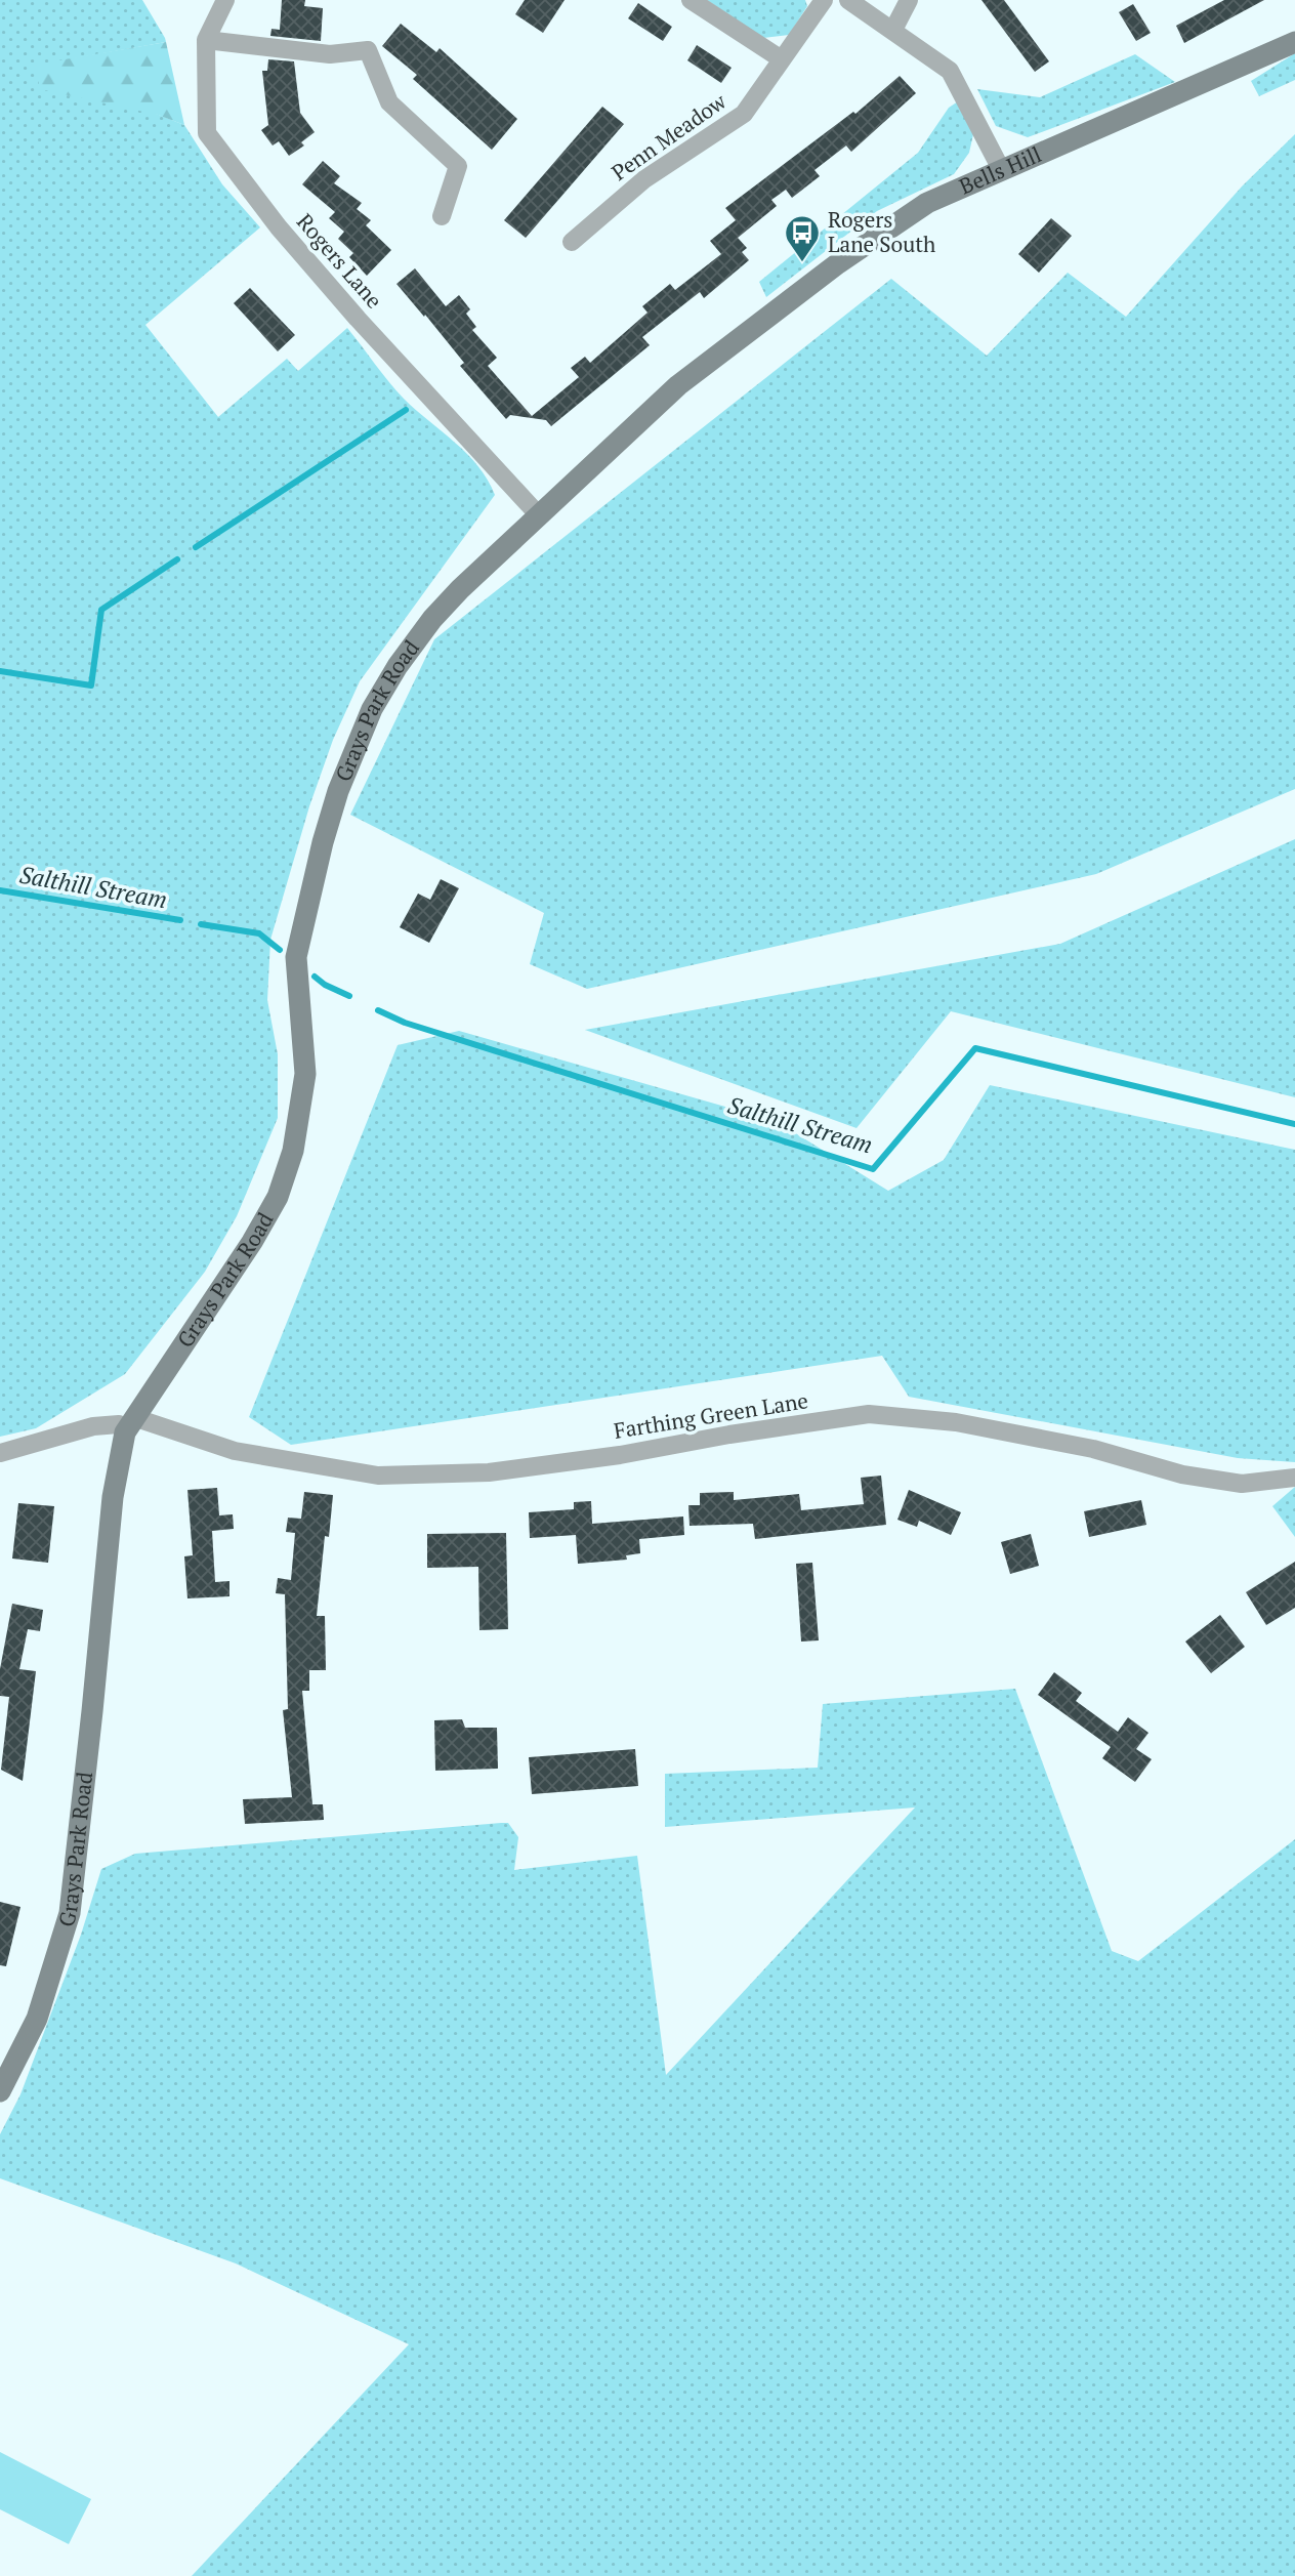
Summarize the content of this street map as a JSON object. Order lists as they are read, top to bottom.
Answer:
{
  "streets": {
    "main road": ["Bells Hill", "Grays Park Road"],
    "street": ["Penn Meadow", "Rogers Lane", "Farthing Green Lane"]
  },
  "crossings": [
    ["Bells Hill", "Rogers Lane"],
    ["Bells Hill", "Grays Park Road"],
    ["Rogers Lane", "Grays Park Road"],
    ["Grays Park Road", "Farthing Green Lane"]
  ],
  "water": ["Salthill Stream"],
  "places": {
    "bus stop": ["Rogers Lane South"]
  }
}
